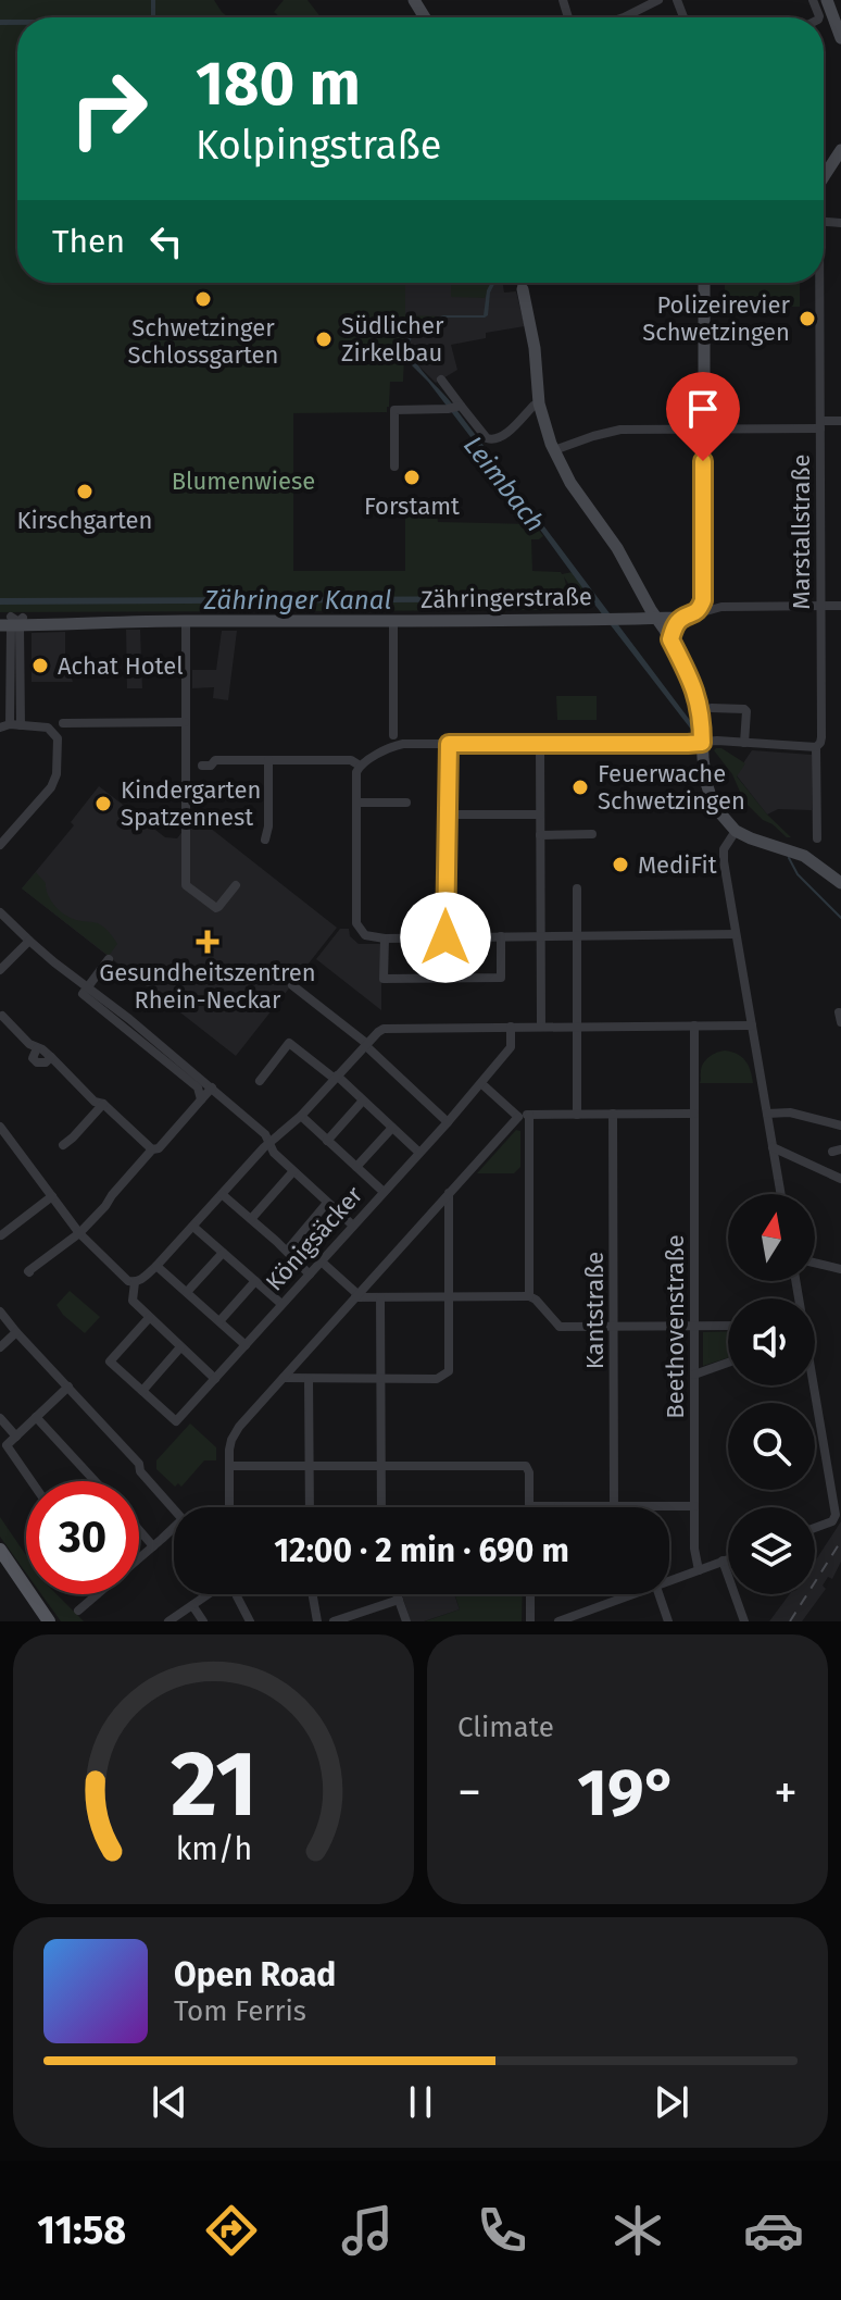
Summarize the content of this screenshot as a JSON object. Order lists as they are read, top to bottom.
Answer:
{
  "streets": {
    "main road": ["Zähringerstraße"],
    "street": [
      "Marstallstraße",
      "Königsäcker",
      "Kantstraße",
      "Beethovenstraße"
    ]
  },
  "water": ["Leimbach", "Zähringer Kanal"],
  "parks": ["Blumenwiese"],
  "places": {
    "other": [
      "Schwetzinger Schlossgarten",
      "Polizeirevier Schwetzingen",
      "Südlicher Zirkelbau",
      "Forstamt",
      "Kirschgarten",
      "Achat Hotel",
      "Feuerwache Schwetzingen",
      "Kindergarten Spatzennest",
      "MediFit"
    ],
    "health": ["Gesundheitszentren Rhein-Neckar"]
  },
  "north": "top",
  "page": {
    "turn": ["180 m", "Kolpingstraße"],
    "then": "Then",
    "limit": "30",
    "trip": "12:00 · 2 min · 690 m",
    "tile": "Climate",
    "heat": ["−", "19°", "+"],
    "song": ["Open Road", "Tom Ferris"],
    "tabs": "11:58",
    "gauge": ["21", "km/h"]
  }
}
